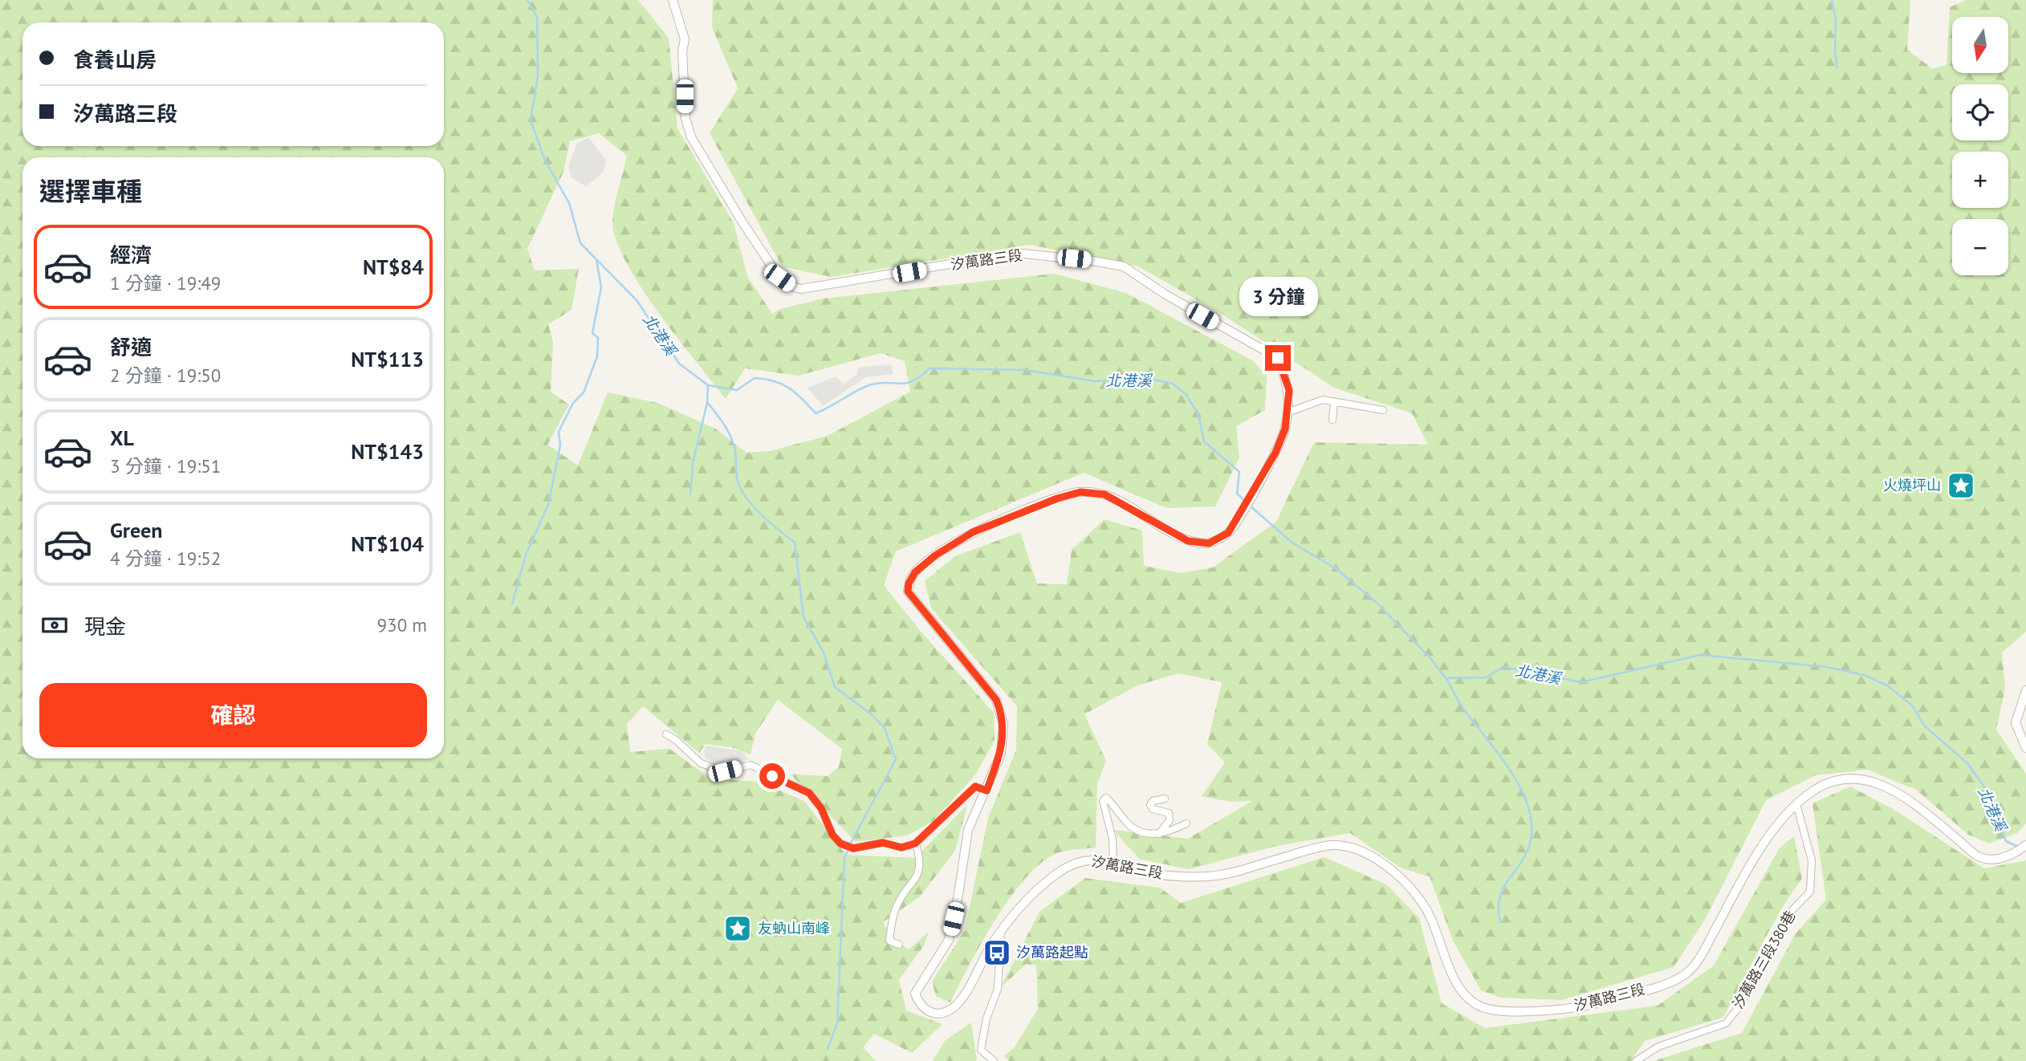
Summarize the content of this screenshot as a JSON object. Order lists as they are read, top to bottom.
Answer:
{
  "streets": {
    "street": ["汐萬路三段", "汐萬路三段380巷"]
  },
  "crossings": [
    ["汐萬路三段", "汐萬路三段380巷"]
  ],
  "water": ["北港溪"],
  "places": {
    "place": ["火燒坪山", "友蚋山南峰"],
    "bus stop": ["汐萬路起點"]
  },
  "north": "bottom",
  "page": {
    "map_buttons": ["+", "−"],
    "banner": ["食養山房", "汐萬路三段"],
    "heading": "選擇車種",
    "list": [
      {
        "name": "經濟",
        "note": "1 分鐘 · 19:49",
        "value": "NT$84"
      },
      {
        "name": "舒適",
        "note": "2 分鐘 · 19:50",
        "value": "NT$113"
      },
      {
        "name": "XL",
        "note": "3 分鐘 · 19:51",
        "value": "NT$143"
      },
      {
        "name": "Green",
        "note": "4 分鐘 · 19:52",
        "value": "NT$104"
      }
    ],
    "bubble": "3 分鐘",
    "pay": ["現金", "930 m"],
    "buttons": "確認"
  }
}
